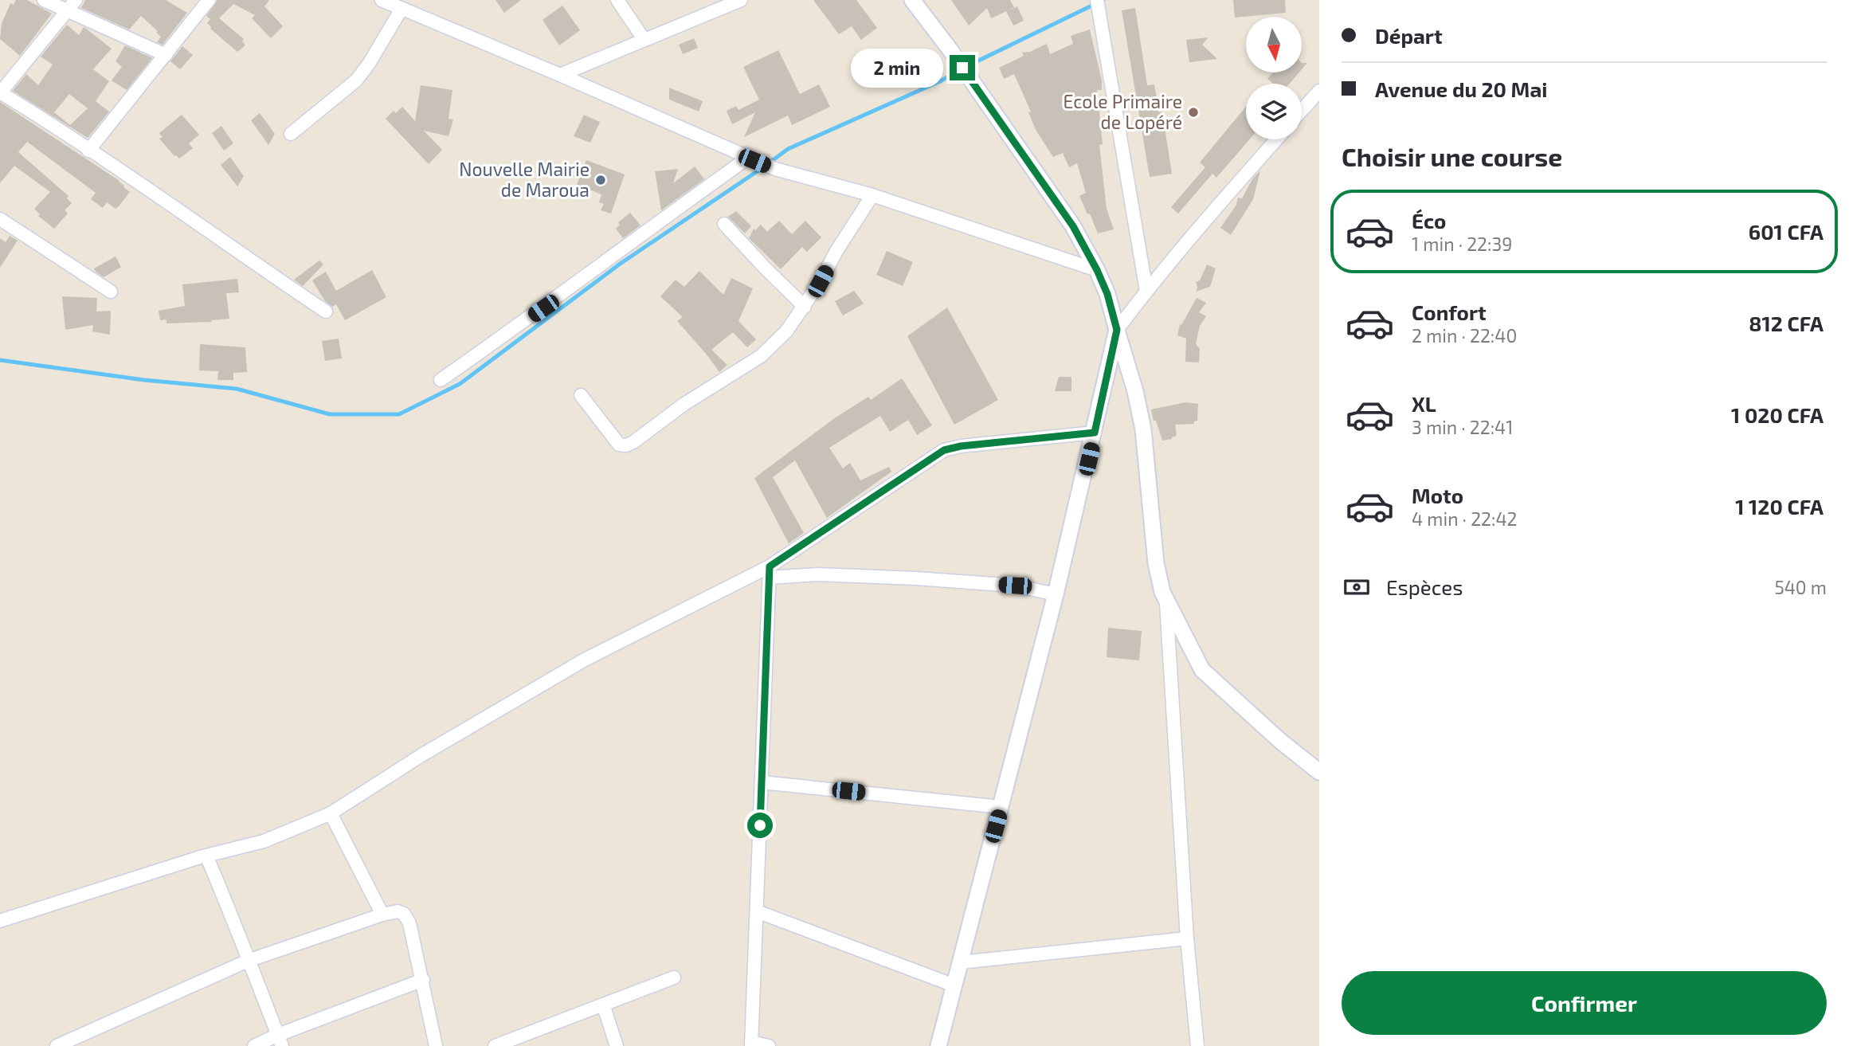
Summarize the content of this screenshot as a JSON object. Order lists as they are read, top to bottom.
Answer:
{
  "places": ["Ecole Primaire de Lopéré", "Nouvelle Mairie de Maroua"],
  "north": "bottom",
  "page": {
    "banner": ["Départ", "Avenue du 20 Mai"],
    "bubble": "2 min",
    "heading": "Choisir une course",
    "list": [
      {
        "name": "Éco",
        "note": "1 min · 22:39",
        "value": "601 CFA"
      },
      {
        "name": "Confort",
        "note": "2 min · 22:40",
        "value": "812 CFA"
      },
      {
        "name": "XL",
        "note": "3 min · 22:41",
        "value": "1 020 CFA"
      },
      {
        "name": "Moto",
        "note": "4 min · 22:42",
        "value": "1 120 CFA"
      }
    ],
    "pay": ["Espèces", "540 m"],
    "buttons": "Confirmer"
  }
}
